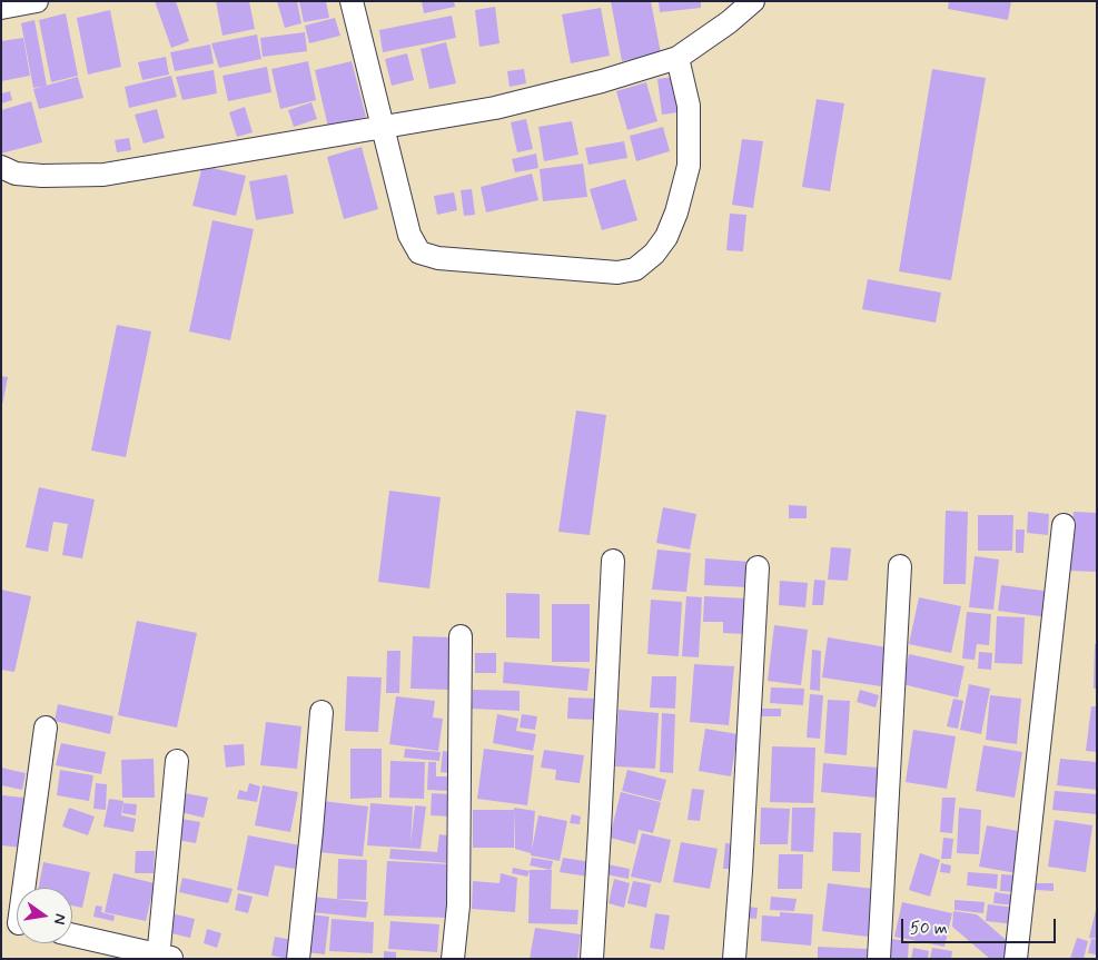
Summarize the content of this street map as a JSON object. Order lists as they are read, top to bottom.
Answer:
{
  "scale_bar": "50 m",
  "north": "right"
}
